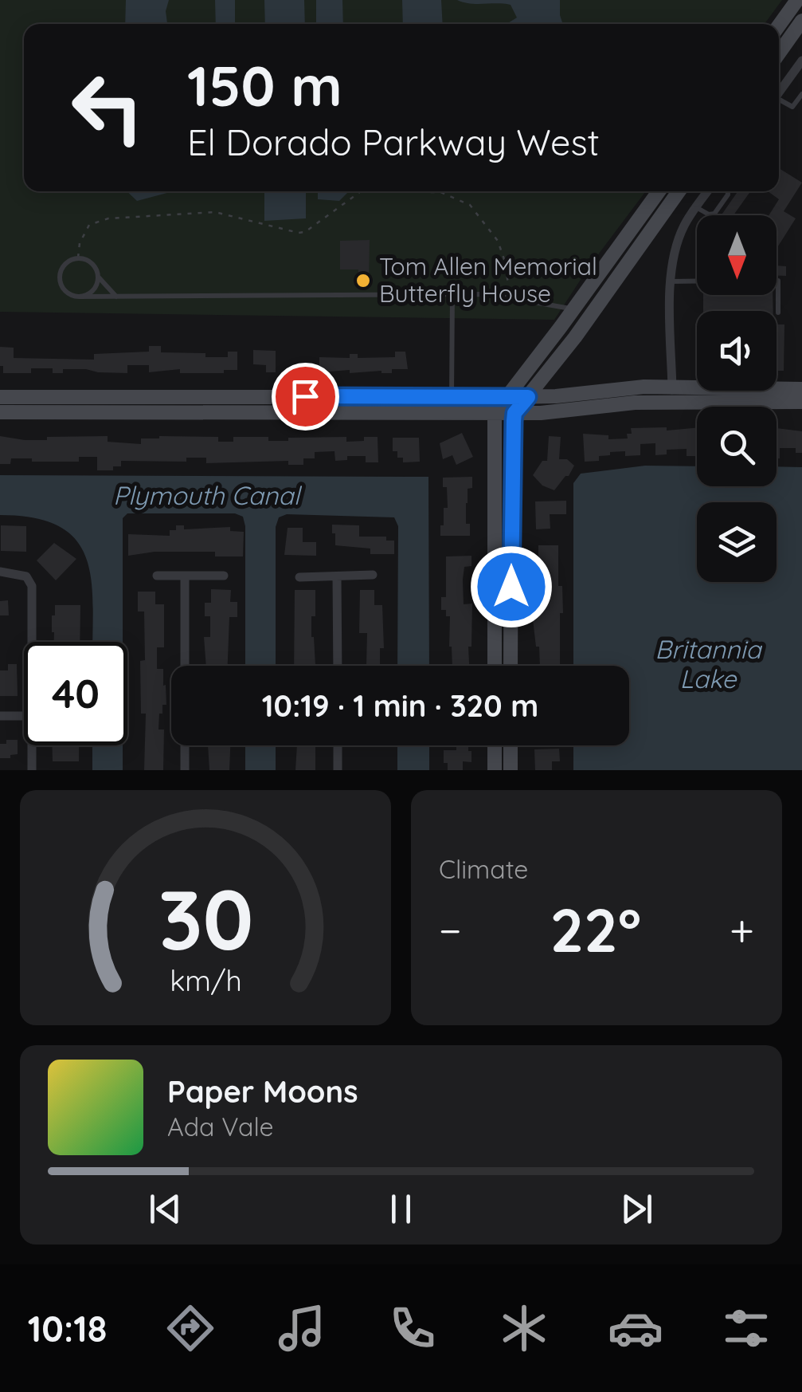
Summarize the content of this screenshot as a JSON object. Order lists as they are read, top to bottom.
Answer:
{
  "water": ["Plymouth Canal", "Britannia Lake"],
  "places": ["Tom Allen Memorial Butterfly House"],
  "north": "bottom",
  "page": {
    "turn": ["150 m", "El Dorado Parkway West"],
    "limit": "40",
    "trip": "10:19 · 1 min · 320 m",
    "tile": "Climate",
    "heat": ["−", "22°", "+"],
    "song": ["Paper Moons", "Ada Vale"],
    "tabs": "10:18",
    "gauge": ["30", "km/h"]
  }
}
